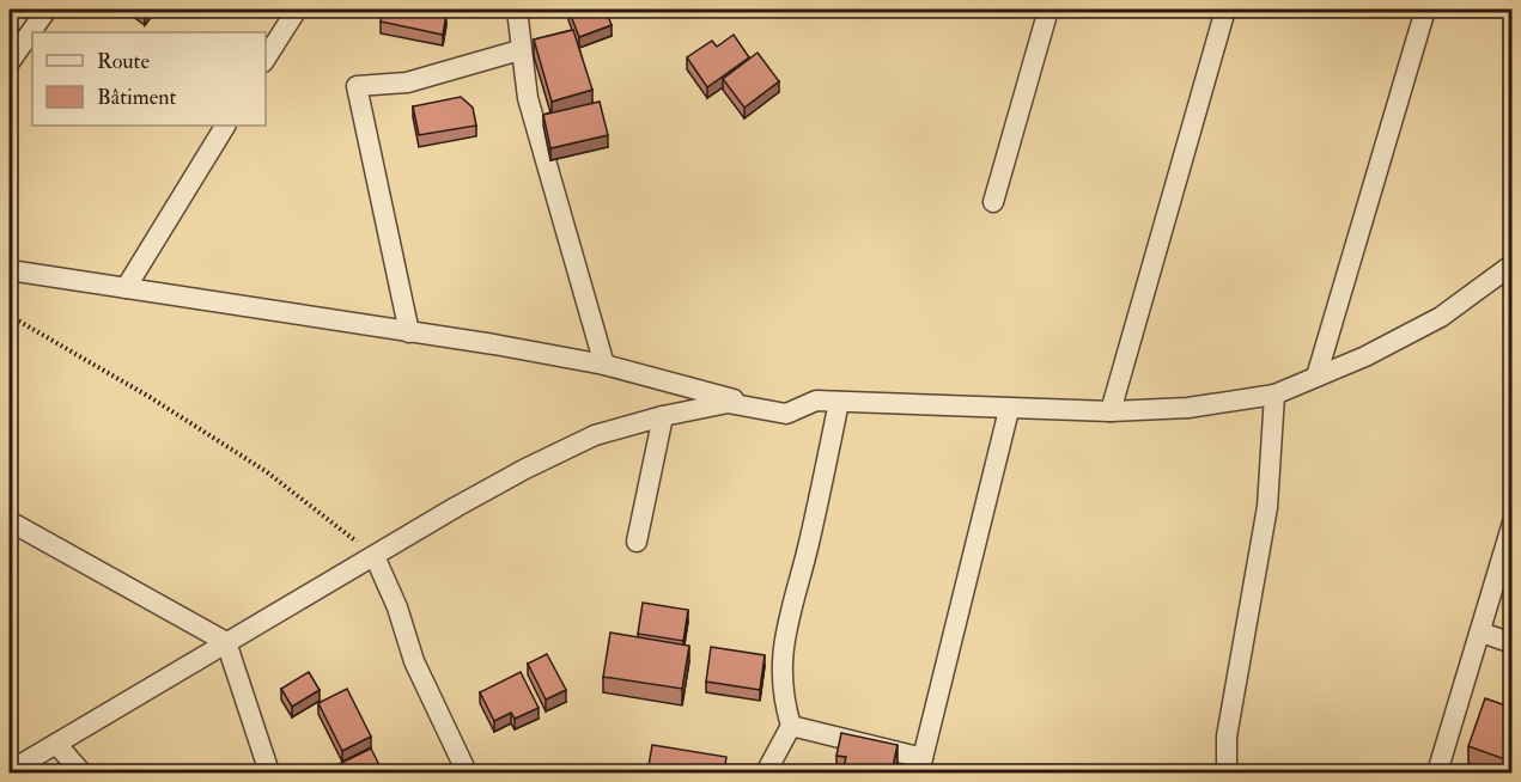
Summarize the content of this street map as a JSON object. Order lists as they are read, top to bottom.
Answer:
{
  "legend": ["Route", "Bâtiment"]
}
